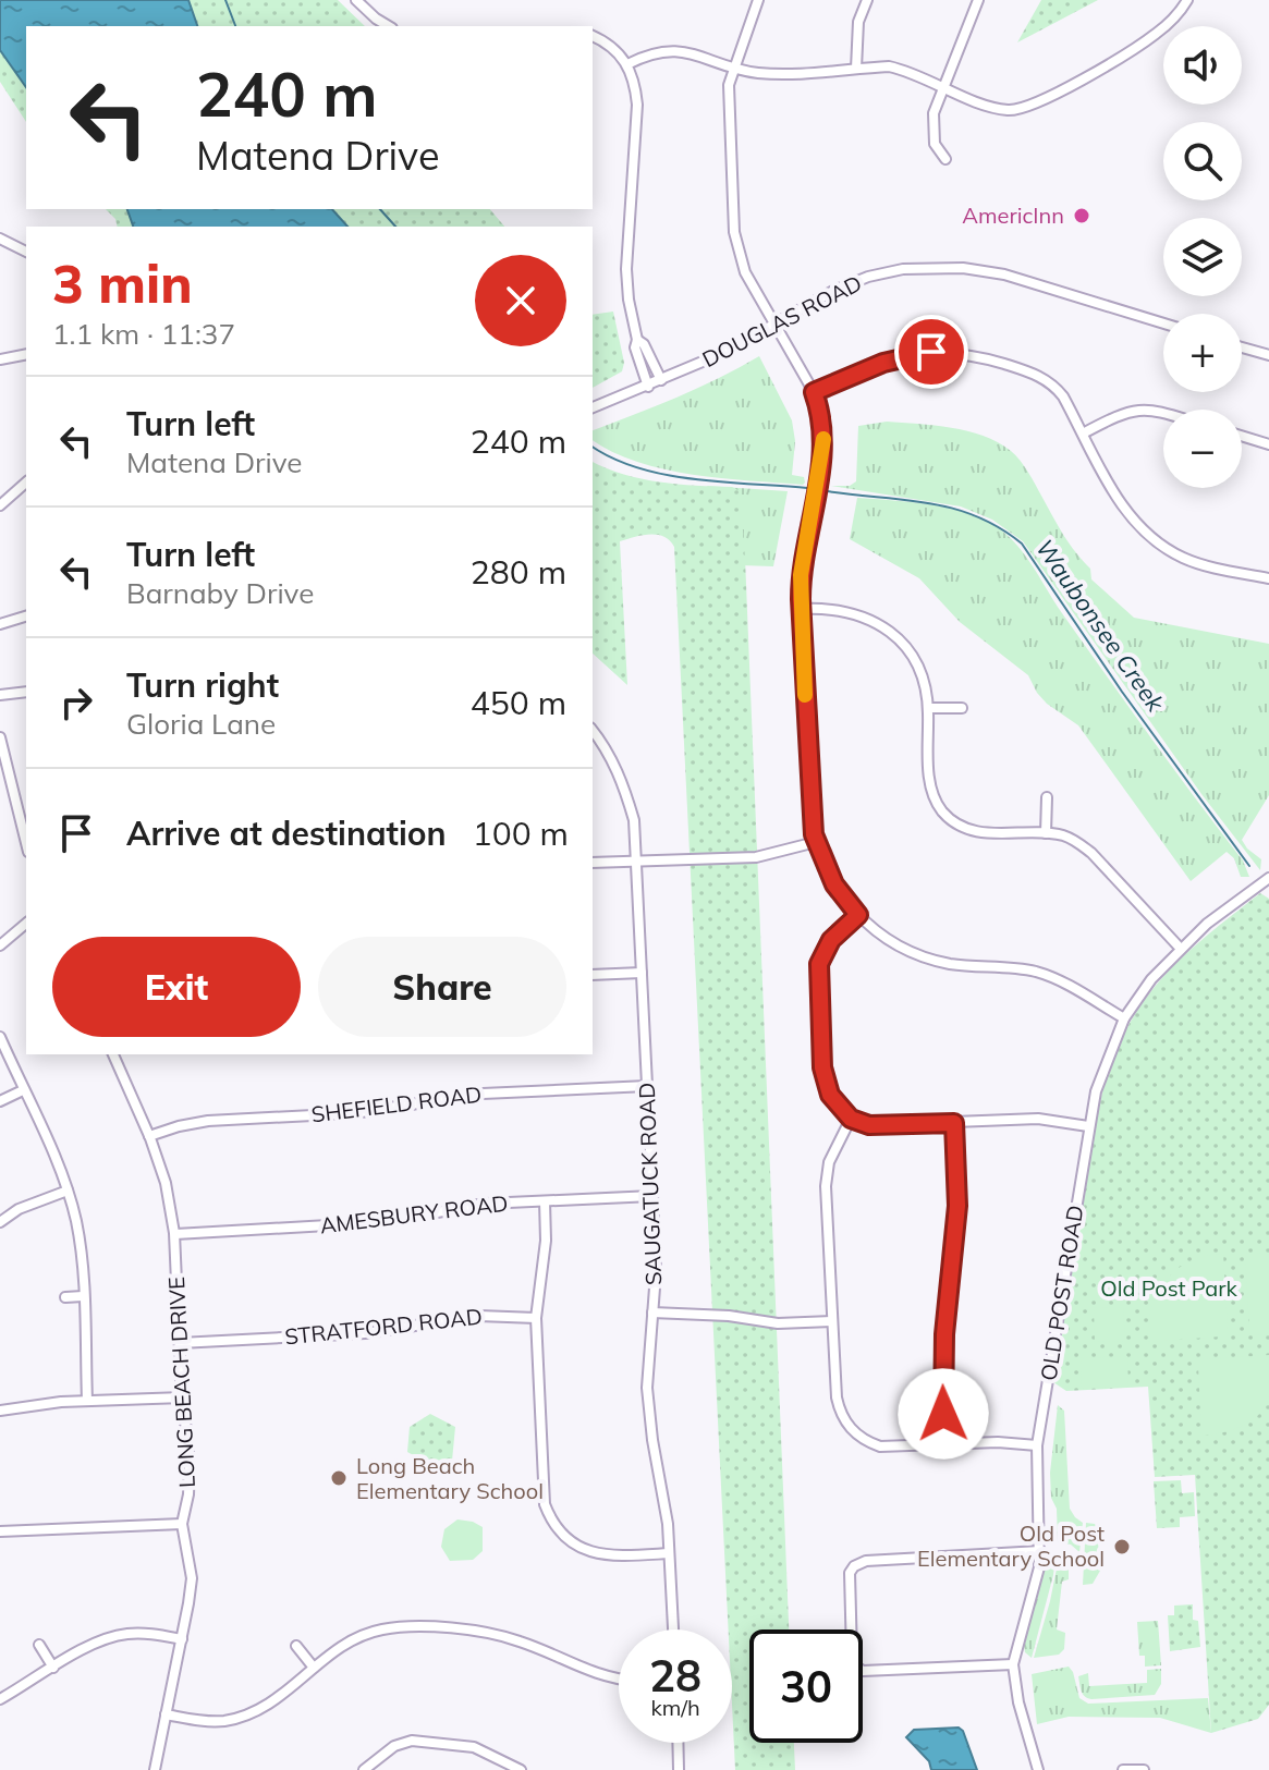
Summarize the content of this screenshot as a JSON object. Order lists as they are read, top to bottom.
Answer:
{
  "streets": {
    "street": [
      "DOUGLAS ROAD",
      "SHEFIELD ROAD",
      "SAUGATUCK ROAD",
      "AMESBURY ROAD",
      "OLD POST ROAD",
      "STRATFORD ROAD",
      "LONG BEACH DRIVE"
    ]
  },
  "crossings": [
    ["SHEFIELD ROAD", "SAUGATUCK ROAD"],
    ["SHEFIELD ROAD", "LONG BEACH DRIVE"],
    ["SAUGATUCK ROAD", "AMESBURY ROAD"],
    ["AMESBURY ROAD", "LONG BEACH DRIVE"],
    ["STRATFORD ROAD", "LONG BEACH DRIVE"]
  ],
  "water": ["Waubonsee Creek"],
  "parks": ["Old Post Park"],
  "places": ["AmericInn", "Long Beach Elementary School", "Old Post Elementary School"],
  "page": {
    "map_buttons": ["+", "−"],
    "turn": ["240 m", "Matena Drive"],
    "heading": ["3 min", "1.1 km · 11:37"],
    "list": [
      {
        "name": "Turn left",
        "note": "Matena Drive",
        "value": "240 m"
      },
      {
        "name": "Turn left",
        "note": "Barnaby Drive",
        "value": "280 m"
      },
      {
        "name": "Turn right",
        "note": "Gloria Lane",
        "value": "450 m"
      },
      {
        "name": "Arrive at destination",
        "value": "100 m"
      }
    ],
    "buttons": ["Exit", "Share"],
    "speed": "28 km/h",
    "limit": "30"
  }
}
